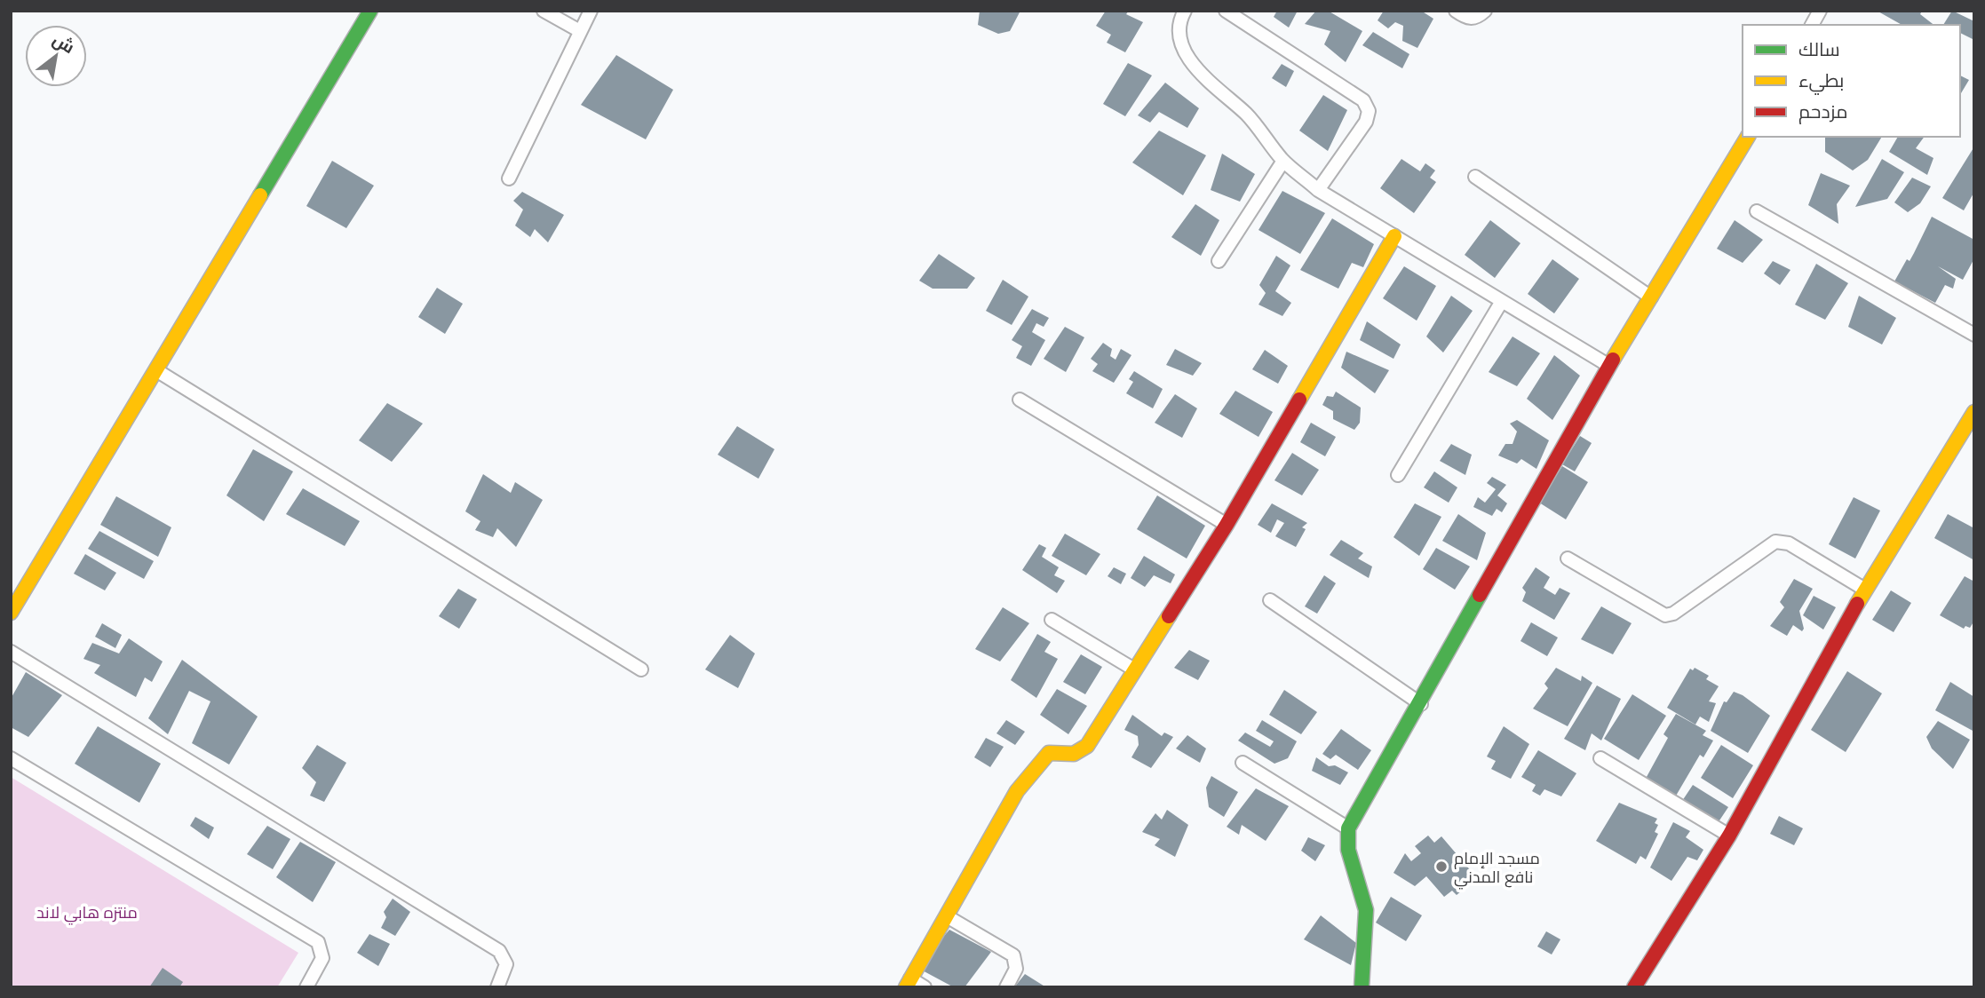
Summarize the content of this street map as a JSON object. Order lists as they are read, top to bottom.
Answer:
{
  "parks": ["منتزه هابي لاند"],
  "places": ["مسجد الإمام نافع المدني"],
  "legend": ["سالك", "بطيء", "مزدحم"],
  "north": "top right"
}
